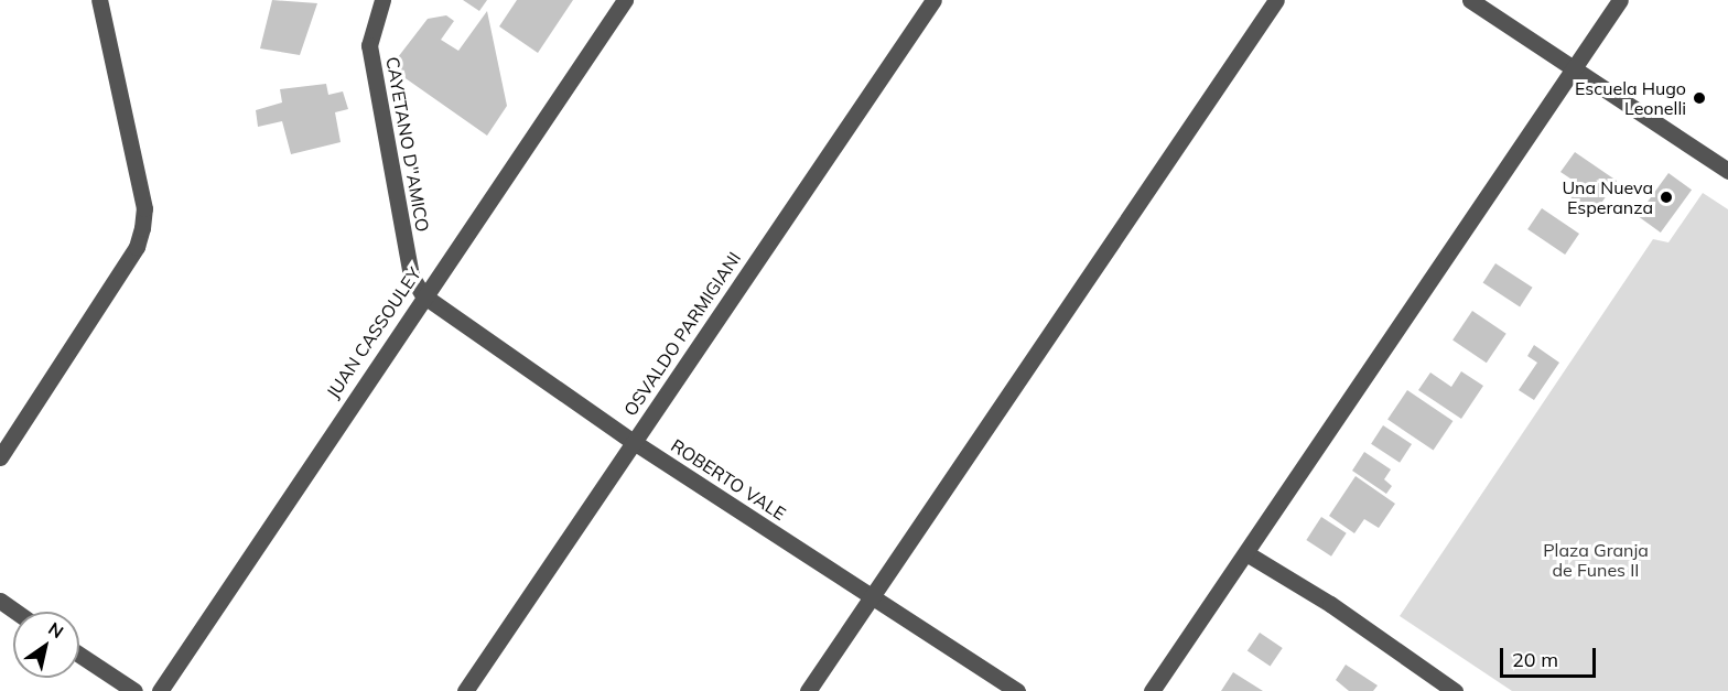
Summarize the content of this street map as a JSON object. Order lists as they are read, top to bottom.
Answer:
{
  "streets": {
    "street": [
      "CAYETANO D''AMICO",
      "JUAN CASSOULEY",
      "OSVALDO PARMIGIANI",
      "ROBERTO VALE"
    ]
  },
  "crossings": [
    ["CAYETANO D''AMICO", "JUAN CASSOULEY"],
    ["CAYETANO D''AMICO", "ROBERTO VALE"],
    ["JUAN CASSOULEY", "ROBERTO VALE"],
    ["OSVALDO PARMIGIANI", "ROBERTO VALE"]
  ],
  "parks": ["Plaza Granja de Funes II"],
  "places": ["Escuela Hugo Leonelli", "Una Nueva Esperanza"],
  "scale_bar": "20 m",
  "north": "top right"
}
